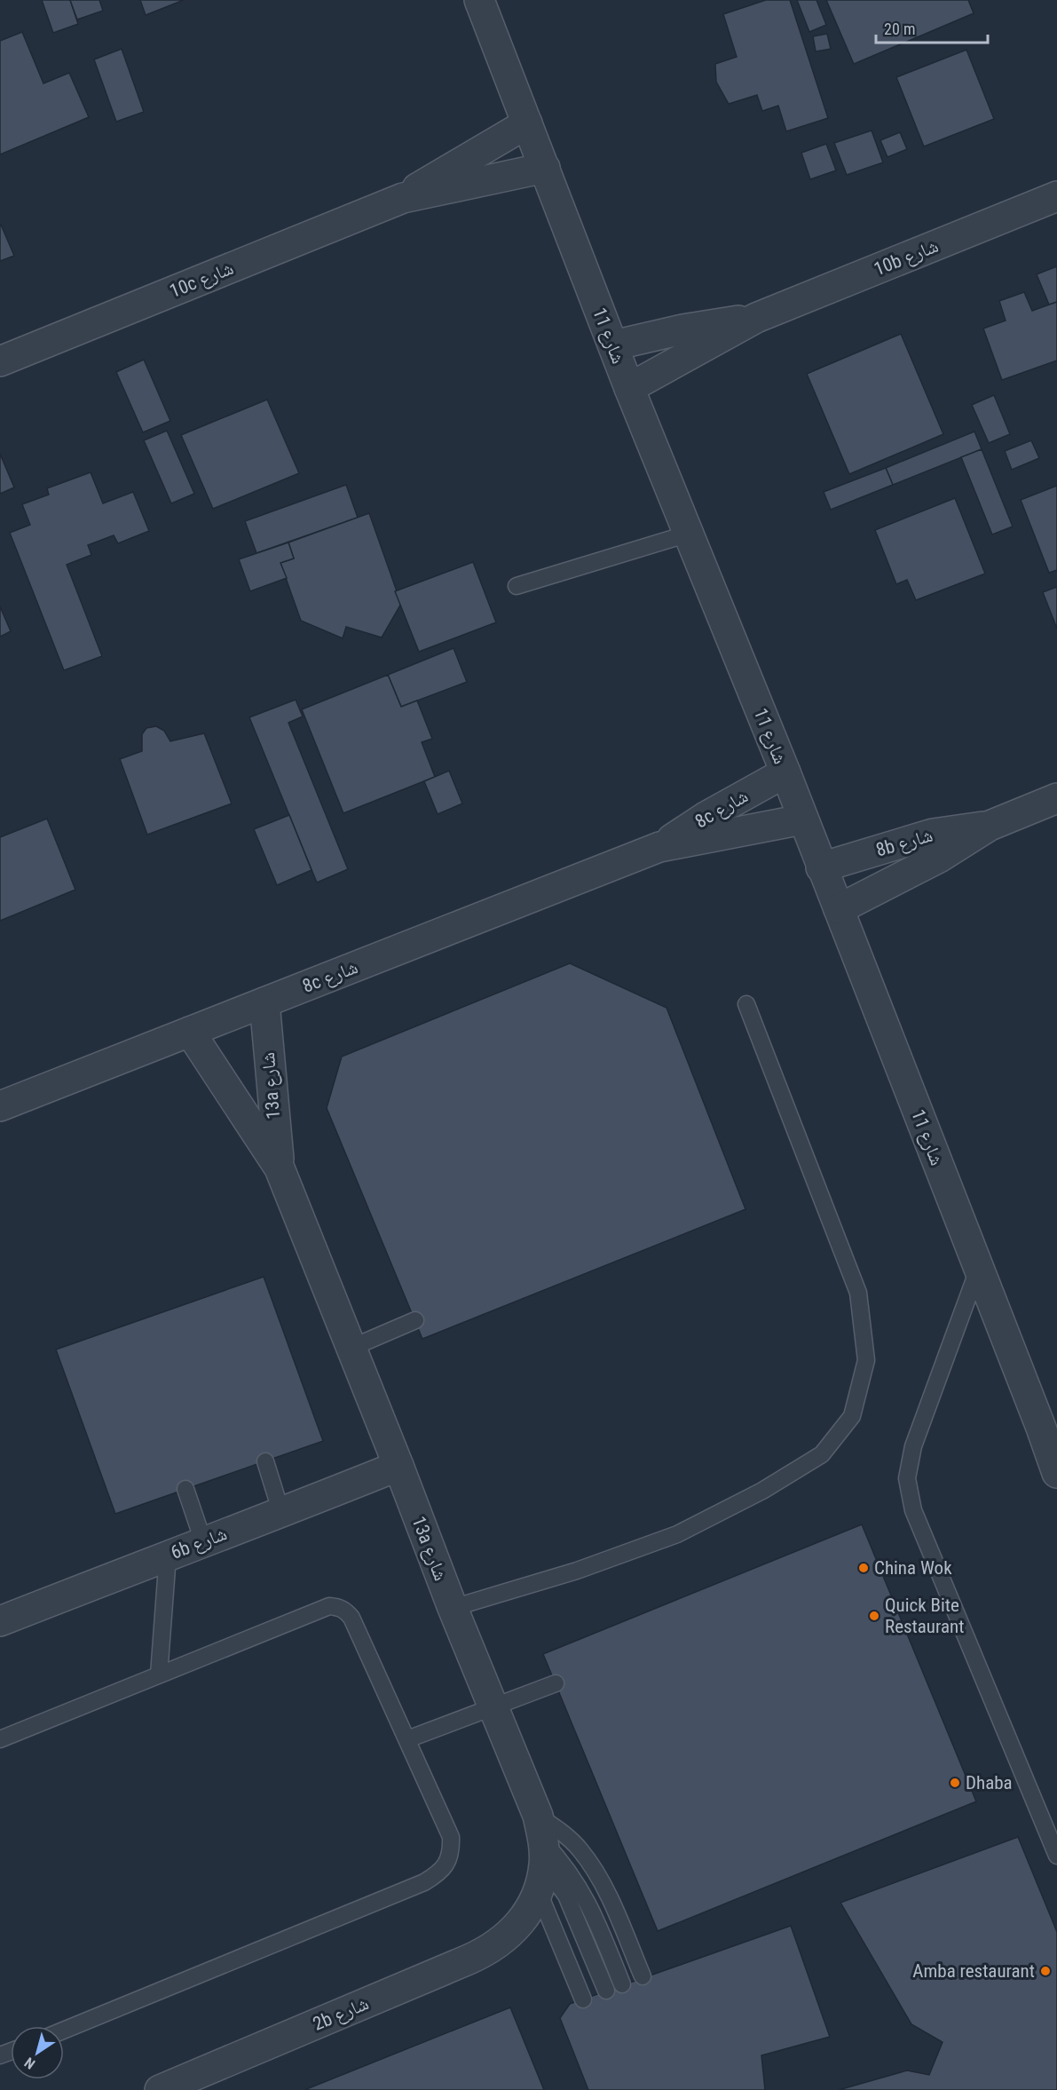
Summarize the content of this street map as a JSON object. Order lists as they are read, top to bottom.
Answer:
{
  "streets": {
    "street": [
      "10b شارع",
      "10c شارع",
      "شارع 11",
      "8c شارع",
      "8b شارع",
      "13a شارع",
      "6b شارع",
      "2b شارع"
    ]
  },
  "crossings": [
    ["10b شارع", "شارع 11"],
    ["10c شارع", "شارع 11"],
    ["شارع 11", "8c شارع"],
    ["شارع 11", "8b شارع"],
    ["8c شارع", "13a شارع"],
    ["13a شارع", "6b شارع"],
    ["13a شارع", "2b شارع"]
  ],
  "places": [
    "China Wok",
    "Quick Bite Restaurant",
    "Dhaba",
    "Amba restaurant"
  ],
  "scale_bar": "20 m",
  "north": "bottom left"
}
